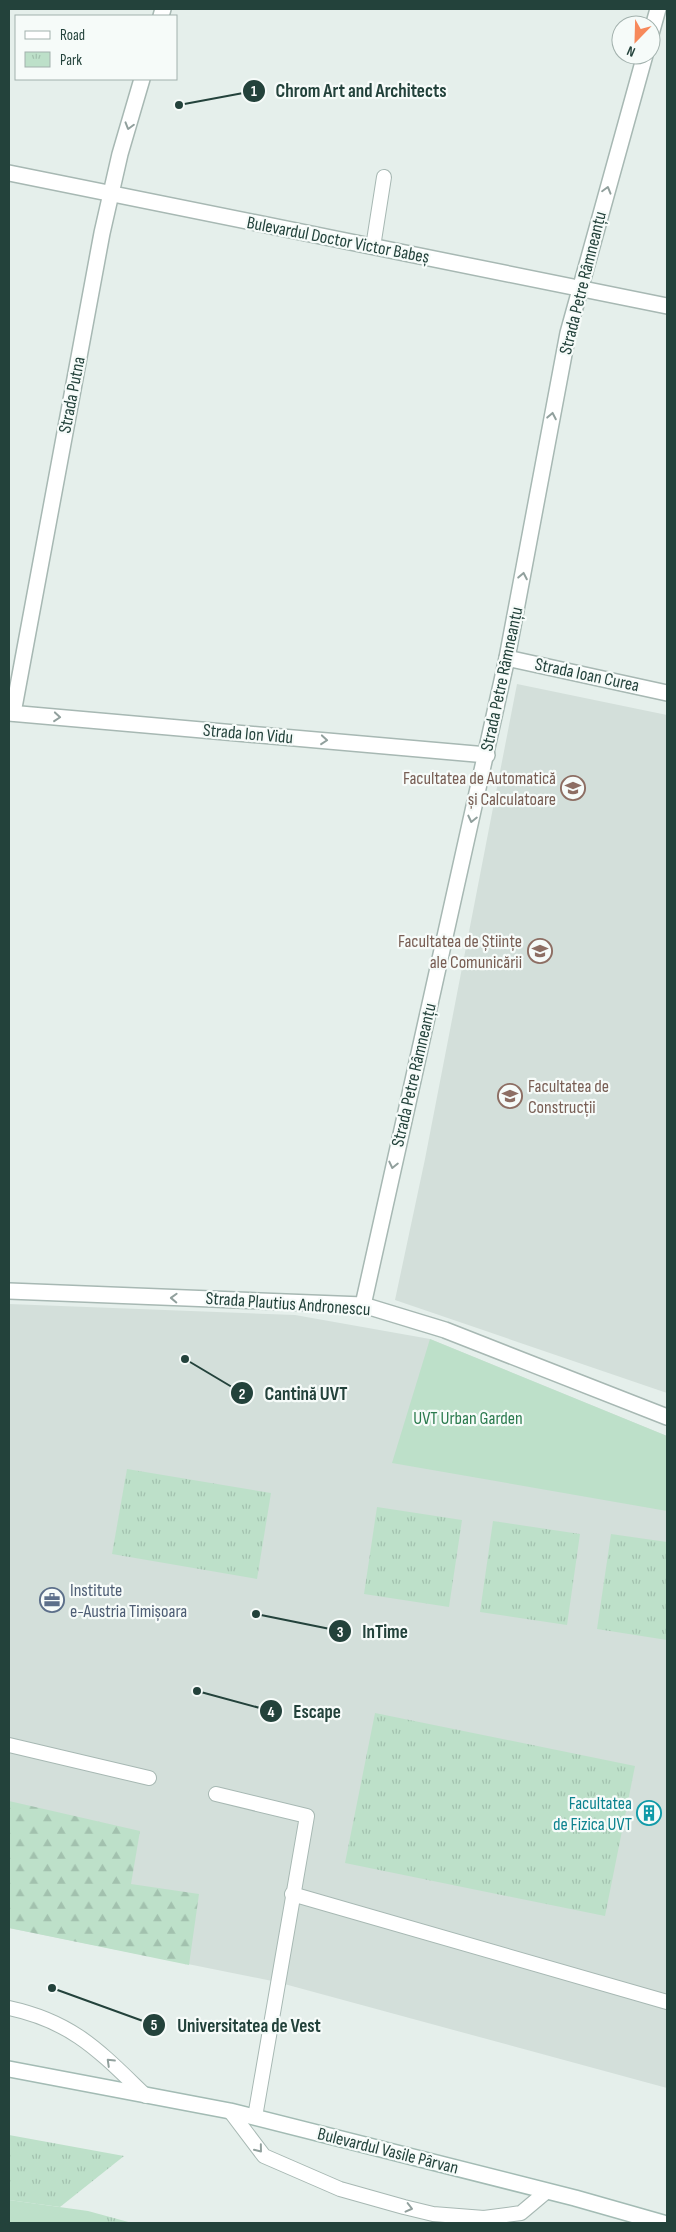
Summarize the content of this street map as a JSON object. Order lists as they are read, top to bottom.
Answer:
{
  "streets": {
    "street": [
      "Bulevardul Doctor Victor Babeș",
      "Strada Petre Râmneanțu",
      "Strada Putna",
      "Strada Ioan Curea",
      "Strada Ion Vidu",
      "Strada Plautius Andronescu",
      "Bulevardul Vasile Pârvan"
    ]
  },
  "crossings": [
    ["Bulevardul Doctor Victor Babeș", "Strada Petre Râmneanțu"],
    ["Bulevardul Doctor Victor Babeș", "Strada Putna"],
    ["Strada Petre Râmneanțu", "Strada Ioan Curea"],
    ["Strada Petre Râmneanțu", "Strada Ion Vidu"],
    ["Strada Petre Râmneanțu", "Strada Plautius Andronescu"],
    ["Strada Putna", "Strada Ion Vidu"]
  ],
  "one_way": ["Strada Ion Vidu", "Strada Plautius Andronescu"],
  "parks": ["UVT Urban Garden"],
  "places": {
    "other": [
      "Chrom Art and Architects",
      "Cantină UVT",
      "InTime",
      "Escape",
      "Universitatea de Vest"
    ],
    "school or university": ["Facultatea de Automatică și Calculatoare", "Facultatea de Științe ale Comunicării", "Facultatea de Construcții"],
    "office": ["Institute e-Austria Timișoara"],
    "building": ["Facultatea de Fizica UVT"]
  },
  "legend": ["Road", "Park"],
  "north": "bottom left"
}
